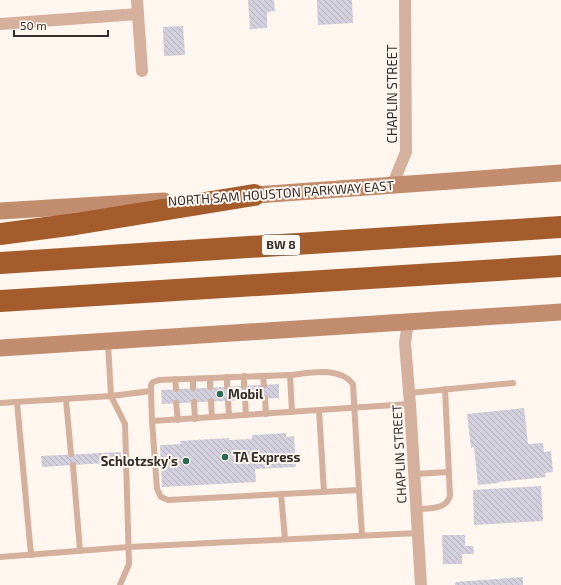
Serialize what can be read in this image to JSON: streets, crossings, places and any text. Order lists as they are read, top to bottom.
{
  "streets": {
    "highway": ["BW 8"],
    "main road": ["NORTH SAM HOUSTON PARKWAY EAST"],
    "street": ["CHAPLIN STREET"]
  },
  "crossings": [
    ["CHAPLIN STREET", "NORTH SAM HOUSTON PARKWAY EAST"]
  ],
  "places": ["Mobil", "TA Express", "Schlotzsky's"],
  "scale_bar": "50 m"
}
